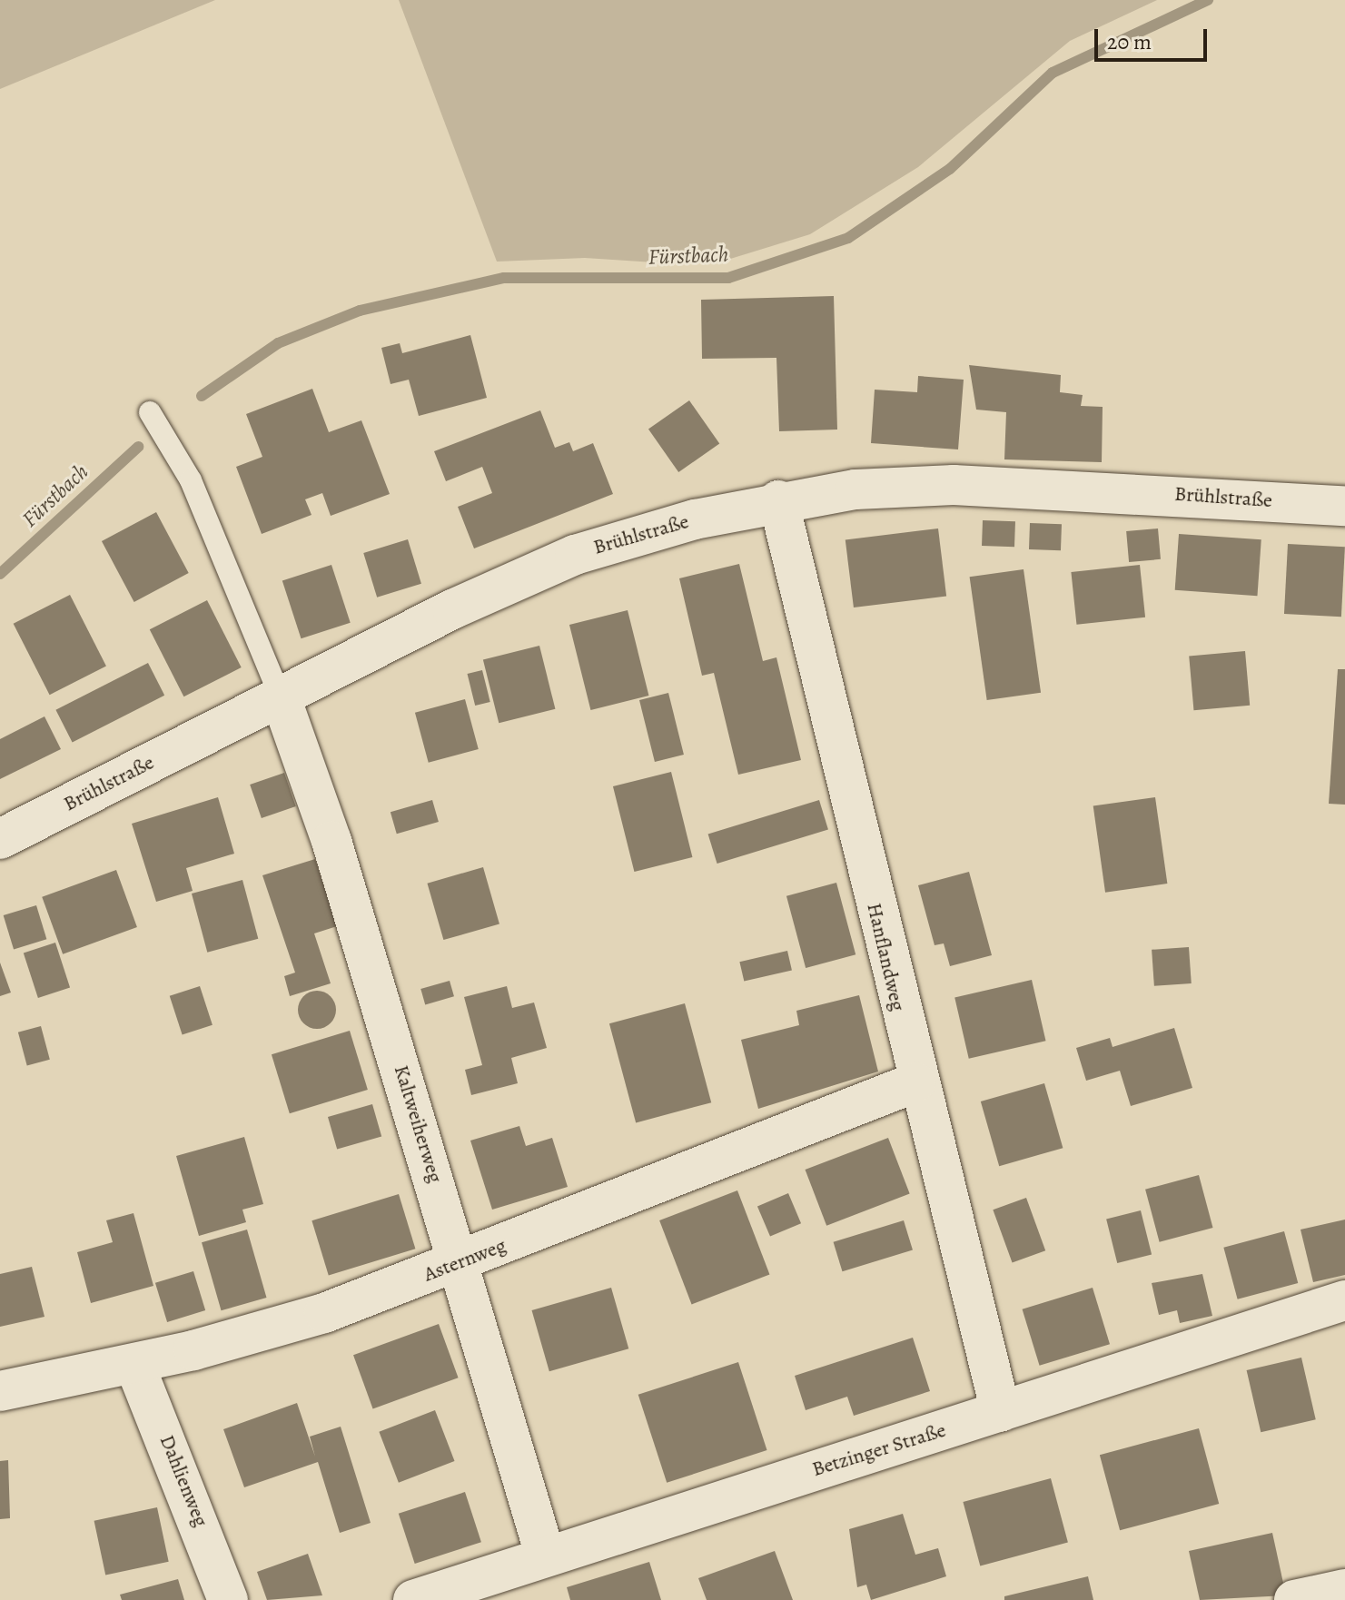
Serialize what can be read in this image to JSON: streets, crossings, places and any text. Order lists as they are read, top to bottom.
{
  "streets": {
    "street": [
      "Brühlstraße",
      "Hanflandweg",
      "Kaltweiherweg",
      "Asternweg",
      "Betzinger Straße",
      "Dahlienweg"
    ]
  },
  "crossings": [
    ["Brühlstraße", "Hanflandweg"],
    ["Brühlstraße", "Kaltweiherweg"],
    ["Hanflandweg", "Asternweg"],
    ["Hanflandweg", "Betzinger Straße"],
    ["Kaltweiherweg", "Asternweg"],
    ["Kaltweiherweg", "Betzinger Straße"],
    ["Asternweg", "Dahlienweg"]
  ],
  "water": ["Fürstbach"],
  "scale_bar": "20 m"
}
